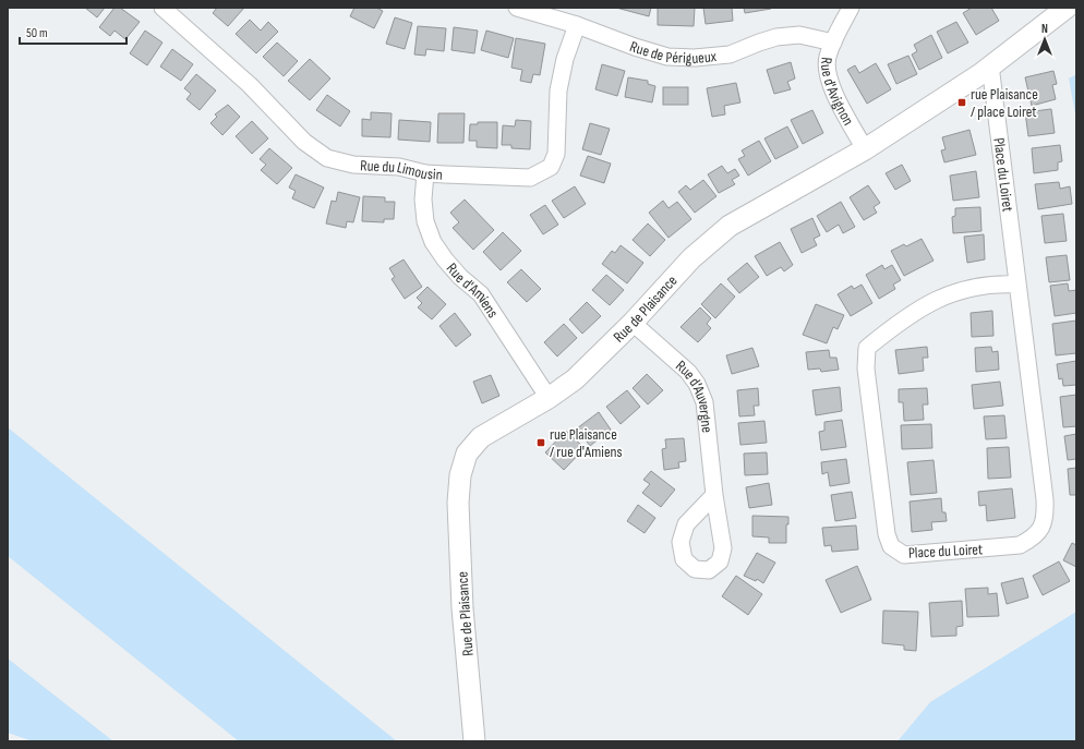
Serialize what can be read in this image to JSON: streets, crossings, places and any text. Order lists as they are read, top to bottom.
{
  "streets": {
    "street": [
      "Rue de Périgueux",
      "Rue d'Avignon",
      "Rue du Limousin",
      "Place du Loiret",
      "Rue d'Amiens",
      "Rue de Plaisance",
      "Rue d'Auvergne"
    ]
  },
  "crossings": [
    ["Rue de Périgueux", "Rue d'Avignon"],
    ["Rue de Périgueux", "Rue du Limousin"],
    ["Rue d'Avignon", "Rue de Plaisance"],
    ["Rue du Limousin", "Rue d'Amiens"],
    ["Place du Loiret", "Rue de Plaisance"],
    ["Rue d'Amiens", "Rue de Plaisance"],
    ["Rue de Plaisance", "Rue d'Auvergne"]
  ],
  "places": {
    "transit": ["rue Plaisance / place Loiret", "rue Plaisance / rue d'Amiens"]
  },
  "scale_bar": "50 m",
  "north": "top"
}
